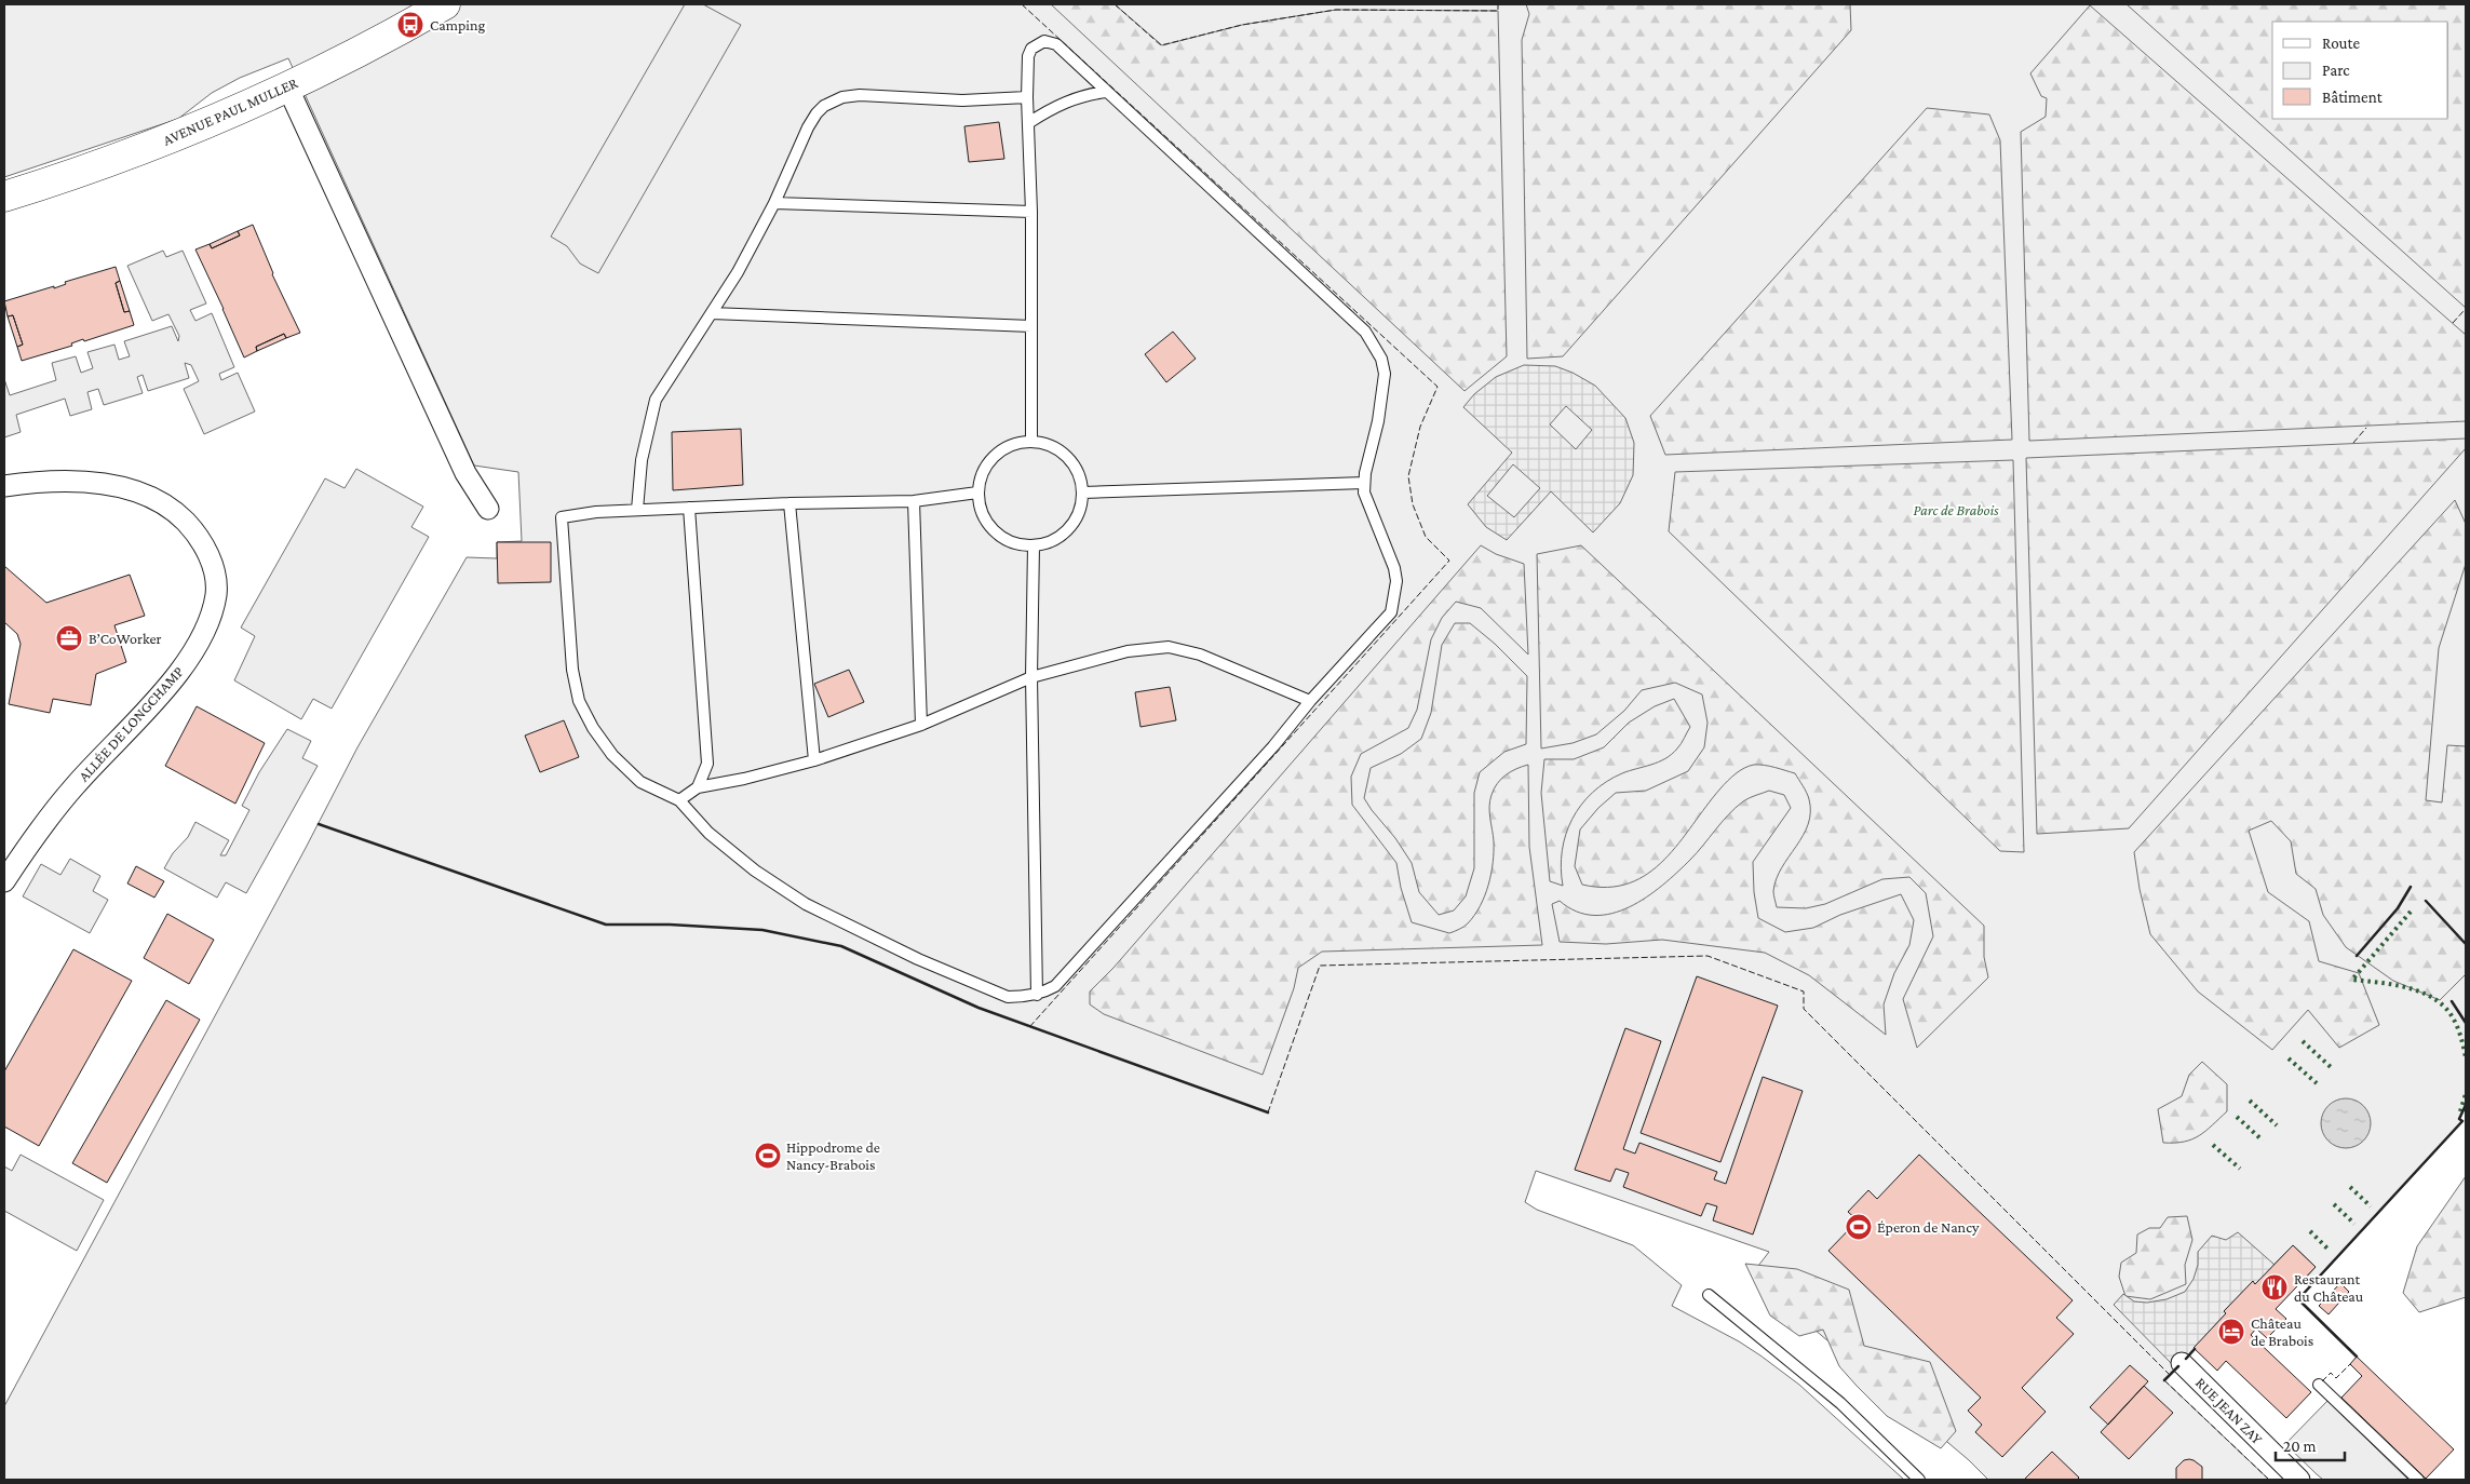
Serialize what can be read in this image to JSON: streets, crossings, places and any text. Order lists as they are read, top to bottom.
{
  "streets": {
    "main road": ["AVENUE PAUL MULLER"],
    "street": ["ALLÉE DE LONGCHAMP", "RUE JEAN ZAY"]
  },
  "parks": ["Parc de Brabois"],
  "places": {
    "bus stop": ["Camping"],
    "office": ["B’CoWorker"],
    "sports": ["Hippodrome de Nancy-Brabois", "Éperon de Nancy"],
    "restaurant": ["Restaurant du Château"],
    "hotel": ["Château de Brabois"]
  },
  "legend": ["Route", "Parc", "Bâtiment"],
  "scale_bar": "20 m"
}
